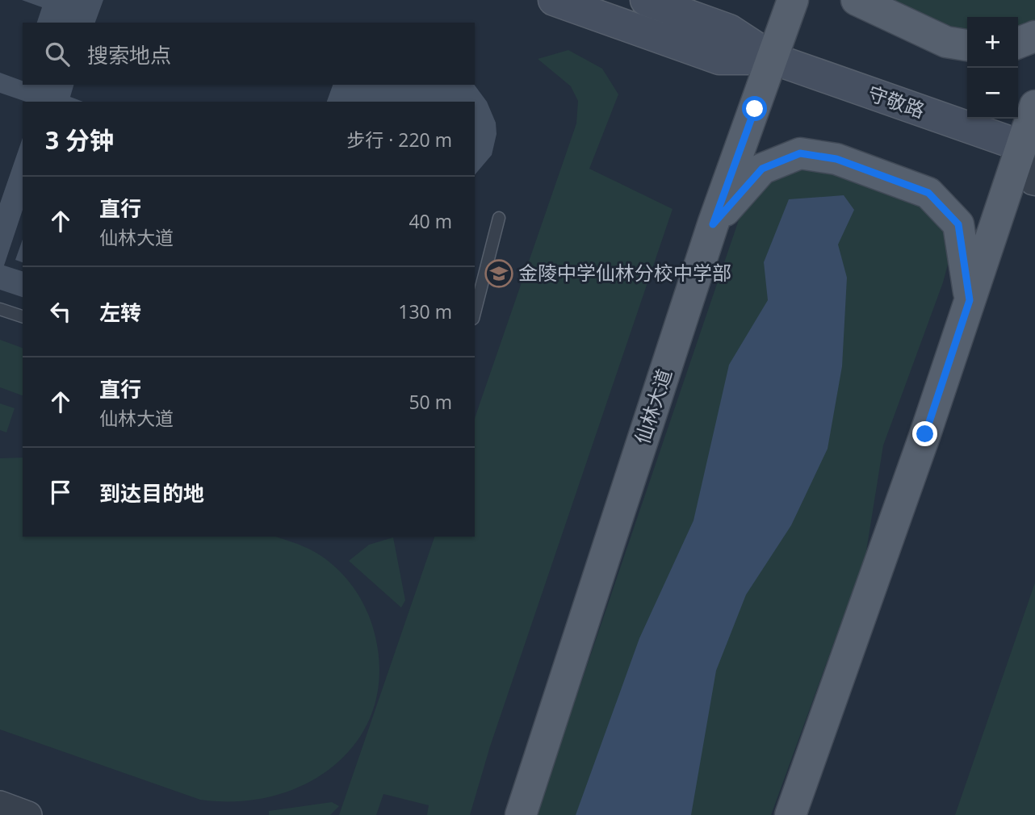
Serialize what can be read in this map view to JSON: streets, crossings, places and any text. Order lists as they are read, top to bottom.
{
  "streets": {
    "main road": ["守敬路", "仙林大道"]
  },
  "crossings": [
    ["守敬路", "仙林大道"]
  ],
  "places": {
    "school or university": ["金陵中学仙林分校中学部"]
  },
  "page": {
    "map_buttons": ["+", "−"],
    "search": "搜索地点",
    "heading": ["3 分钟", "步行 · 220 m"],
    "list": [
      ["直行", "仙林大道", "40 m"],
      ["左转", "130 m"],
      ["直行", "仙林大道", "50 m"],
      "到达目的地"
    ]
  }
}
